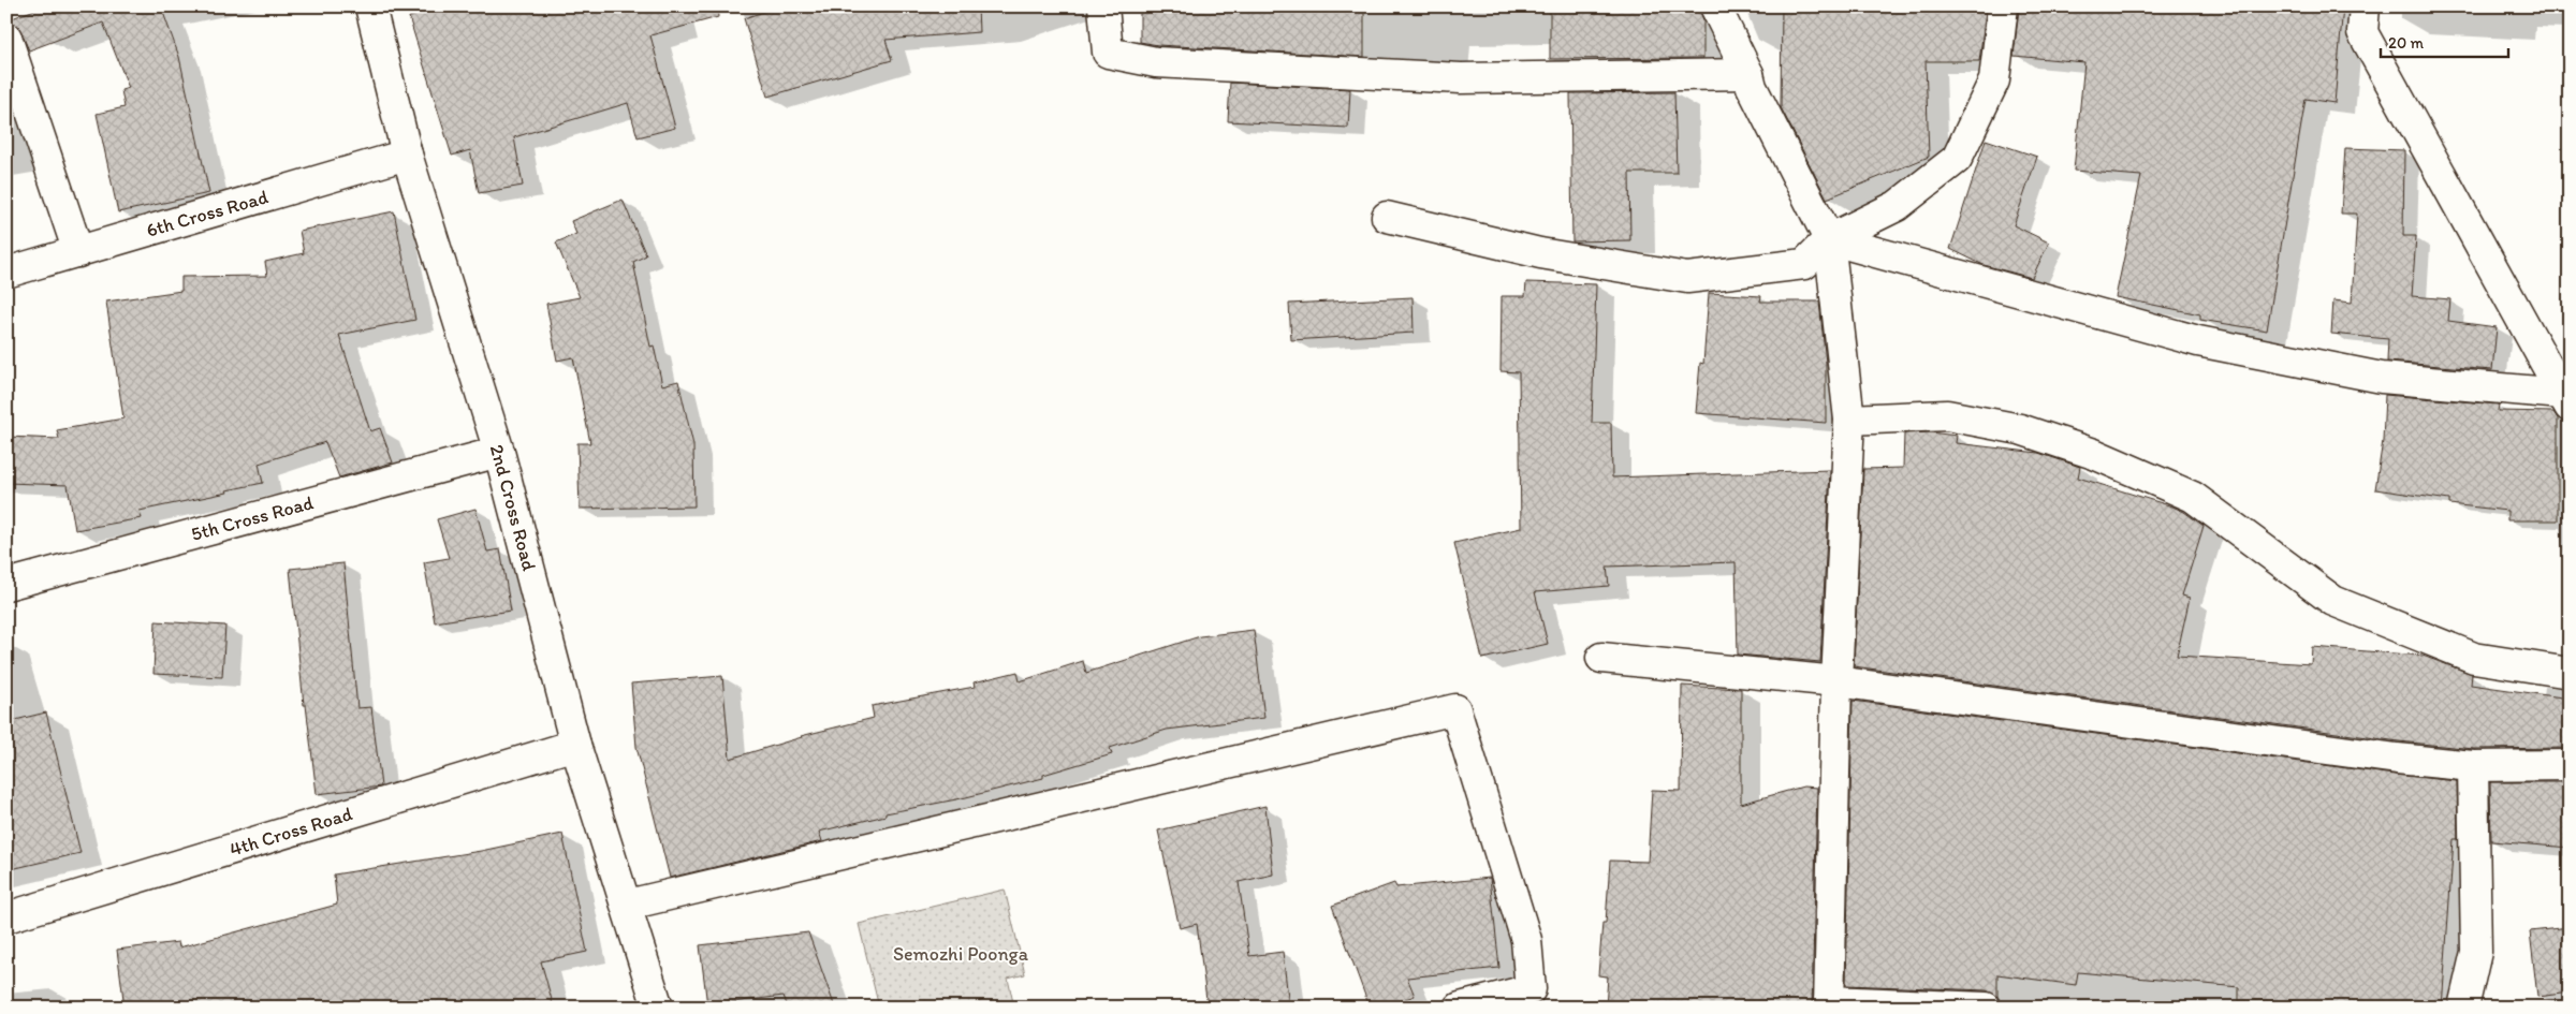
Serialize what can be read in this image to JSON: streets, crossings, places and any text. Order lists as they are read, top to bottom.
{
  "streets": {
    "street": [
      "6th Cross Road",
      "2nd Cross Road",
      "5th Cross Road",
      "4th Cross Road"
    ]
  },
  "crossings": [
    ["6th Cross Road", "2nd Cross Road"],
    ["2nd Cross Road", "5th Cross Road"],
    ["2nd Cross Road", "4th Cross Road"]
  ],
  "parks": ["Semozhi Poonga"],
  "scale_bar": "20 m"
}
